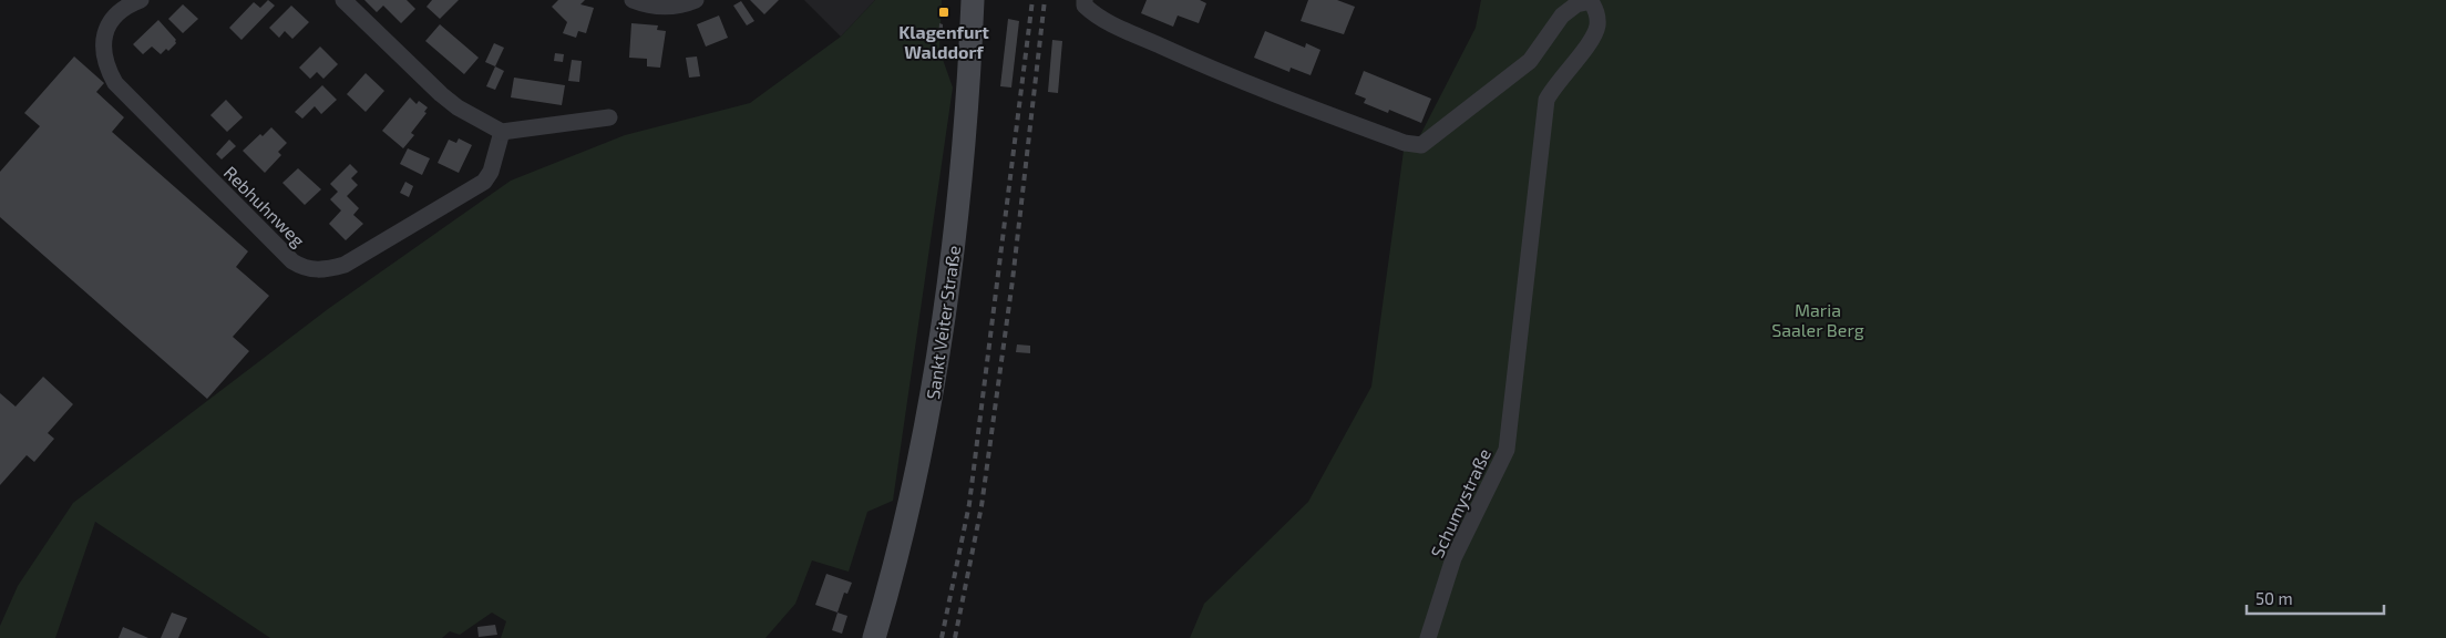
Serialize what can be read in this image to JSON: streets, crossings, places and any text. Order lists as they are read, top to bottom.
{
  "streets": {
    "main road": ["Sankt Veiter Straße"],
    "street": ["Rebhuhnweg", "Schumystraße"]
  },
  "parks": ["Maria Saaler Berg"],
  "places": {
    "transit": ["Klagenfurt Walddorf"]
  },
  "scale_bar": "50 m"
}
